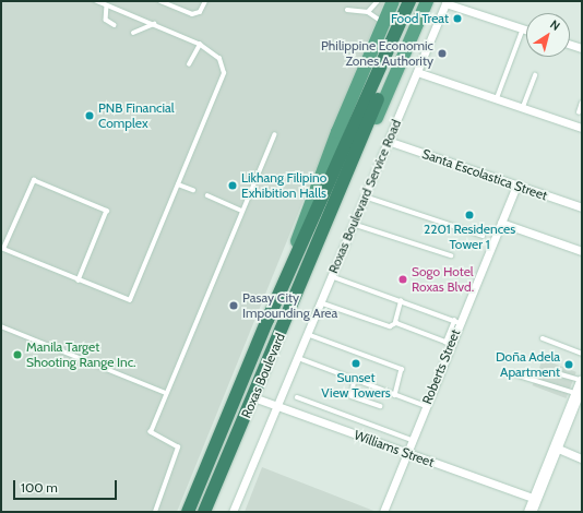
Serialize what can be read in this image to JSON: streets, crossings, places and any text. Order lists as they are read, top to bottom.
{
  "streets": {
    "highway": ["Roxas Boulevard"],
    "street": [
      "Santa Escolastica Street",
      "Roxas Boulevard Service Road",
      "Roberts Street",
      "Williams Street"
    ]
  },
  "crossings": [
    ["Santa Escolastica Street", "Roxas Boulevard Service Road"],
    ["Santa Escolastica Street", "Roberts Street"],
    ["Roxas Boulevard Service Road", "Williams Street"],
    ["Roberts Street", "Williams Street"],
    ["Roxas Boulevard", "Williams Street"]
  ],
  "places": [
    "Food Treat",
    "Philippine Economic Zones Authority",
    "PNB Financial Complex",
    "Likhang Filipino Exhibition Halls",
    "2201 Residences Tower 1",
    "Sogo Hotel Roxas Blvd.",
    "Pasay City Impounding Area",
    "Manila Target Shooting Range Inc.",
    "Sunset View Towers",
    "Doña Adela Apartment"
  ],
  "scale_bar": "100 m",
  "north": "top right"
}
